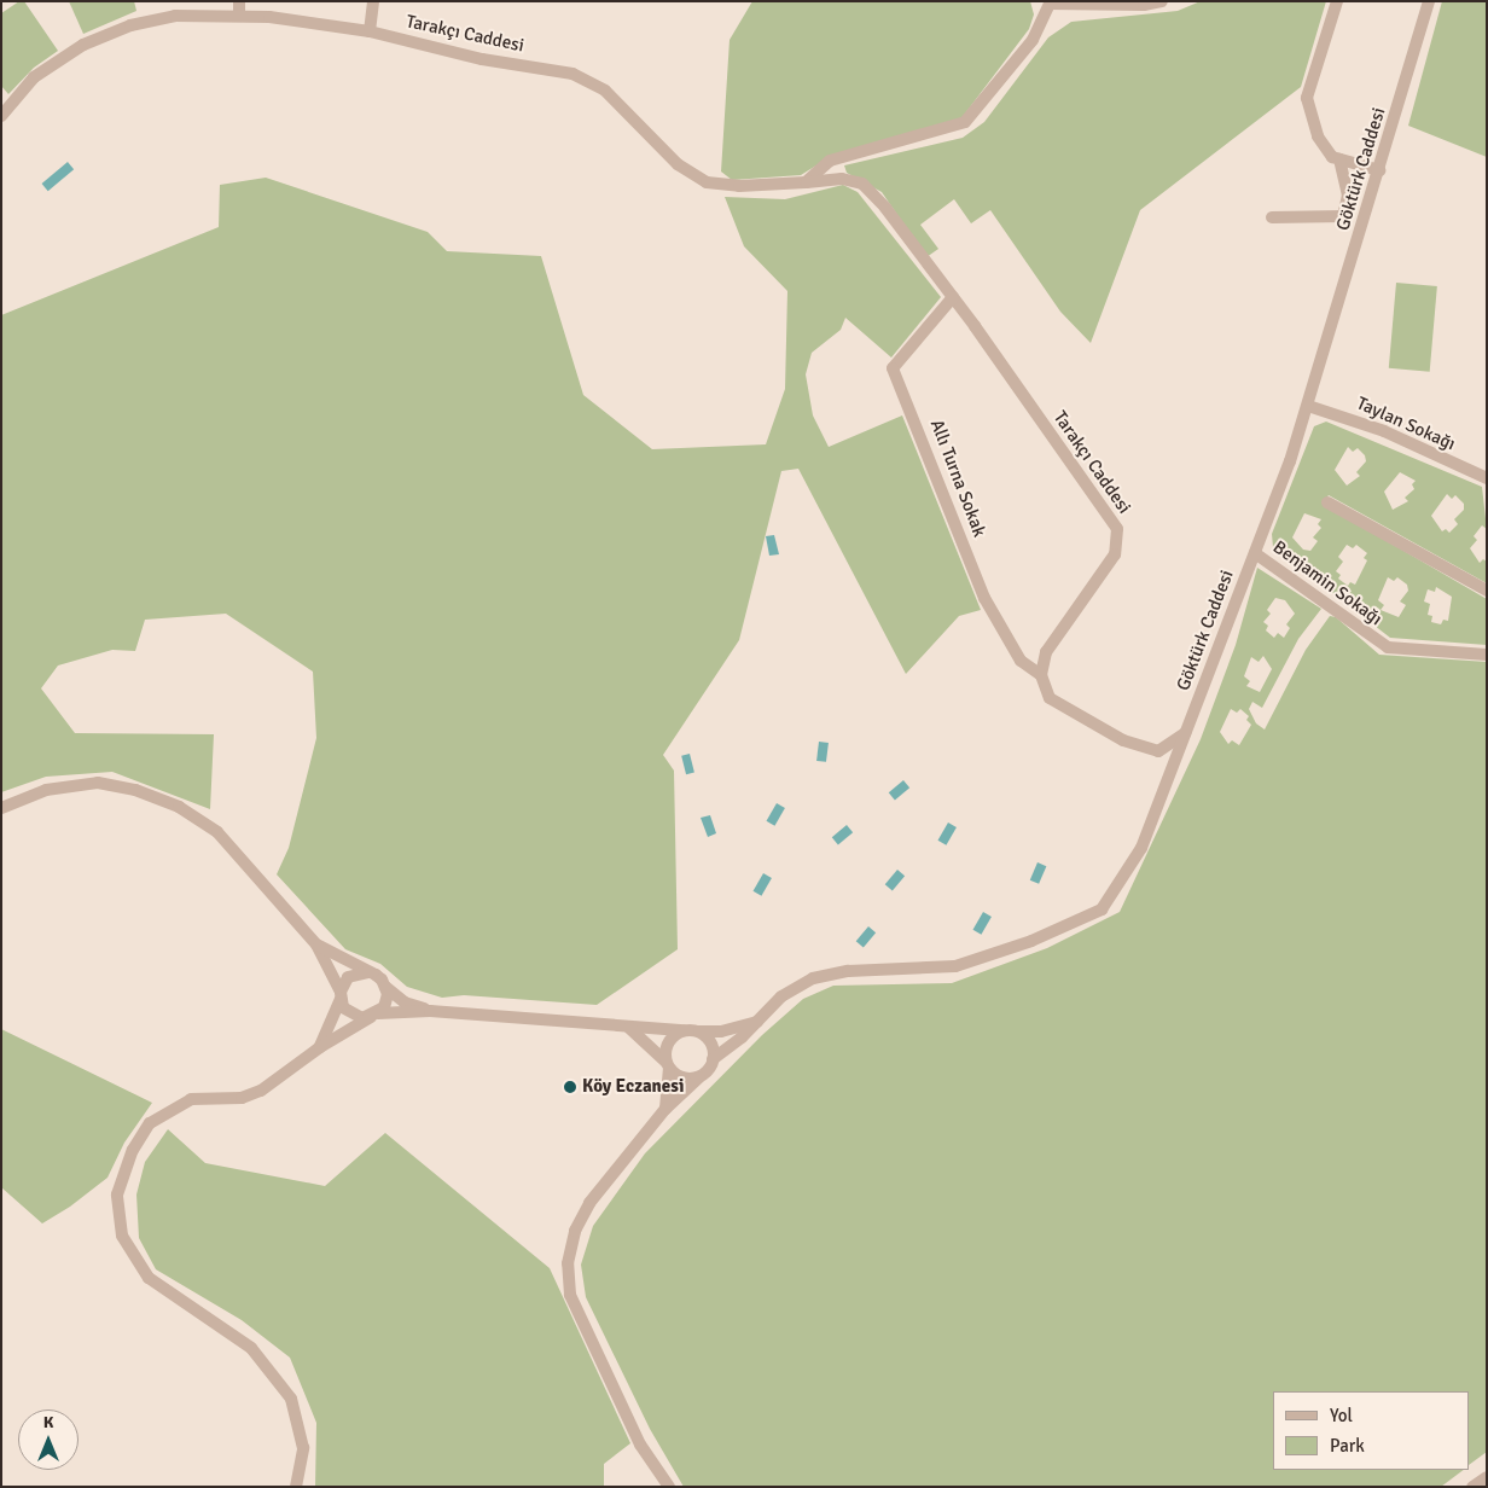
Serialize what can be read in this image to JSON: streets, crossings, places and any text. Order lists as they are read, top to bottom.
{
  "streets": {
    "street": [
      "Tarakçı Caddesi",
      "Göktürk Caddesi",
      "Taylan Sokağı",
      "Allı Turna Sokak",
      "Benjamin Sokağı"
    ]
  },
  "crossings": [
    ["Tarakçı Caddesi", "Allı Turna Sokak"],
    ["Göktürk Caddesi", "Taylan Sokağı"],
    ["Göktürk Caddesi", "Benjamin Sokağı"]
  ],
  "places": ["Köy Eczanesi"],
  "legend": ["Yol", "Park"],
  "north": "top"
}
